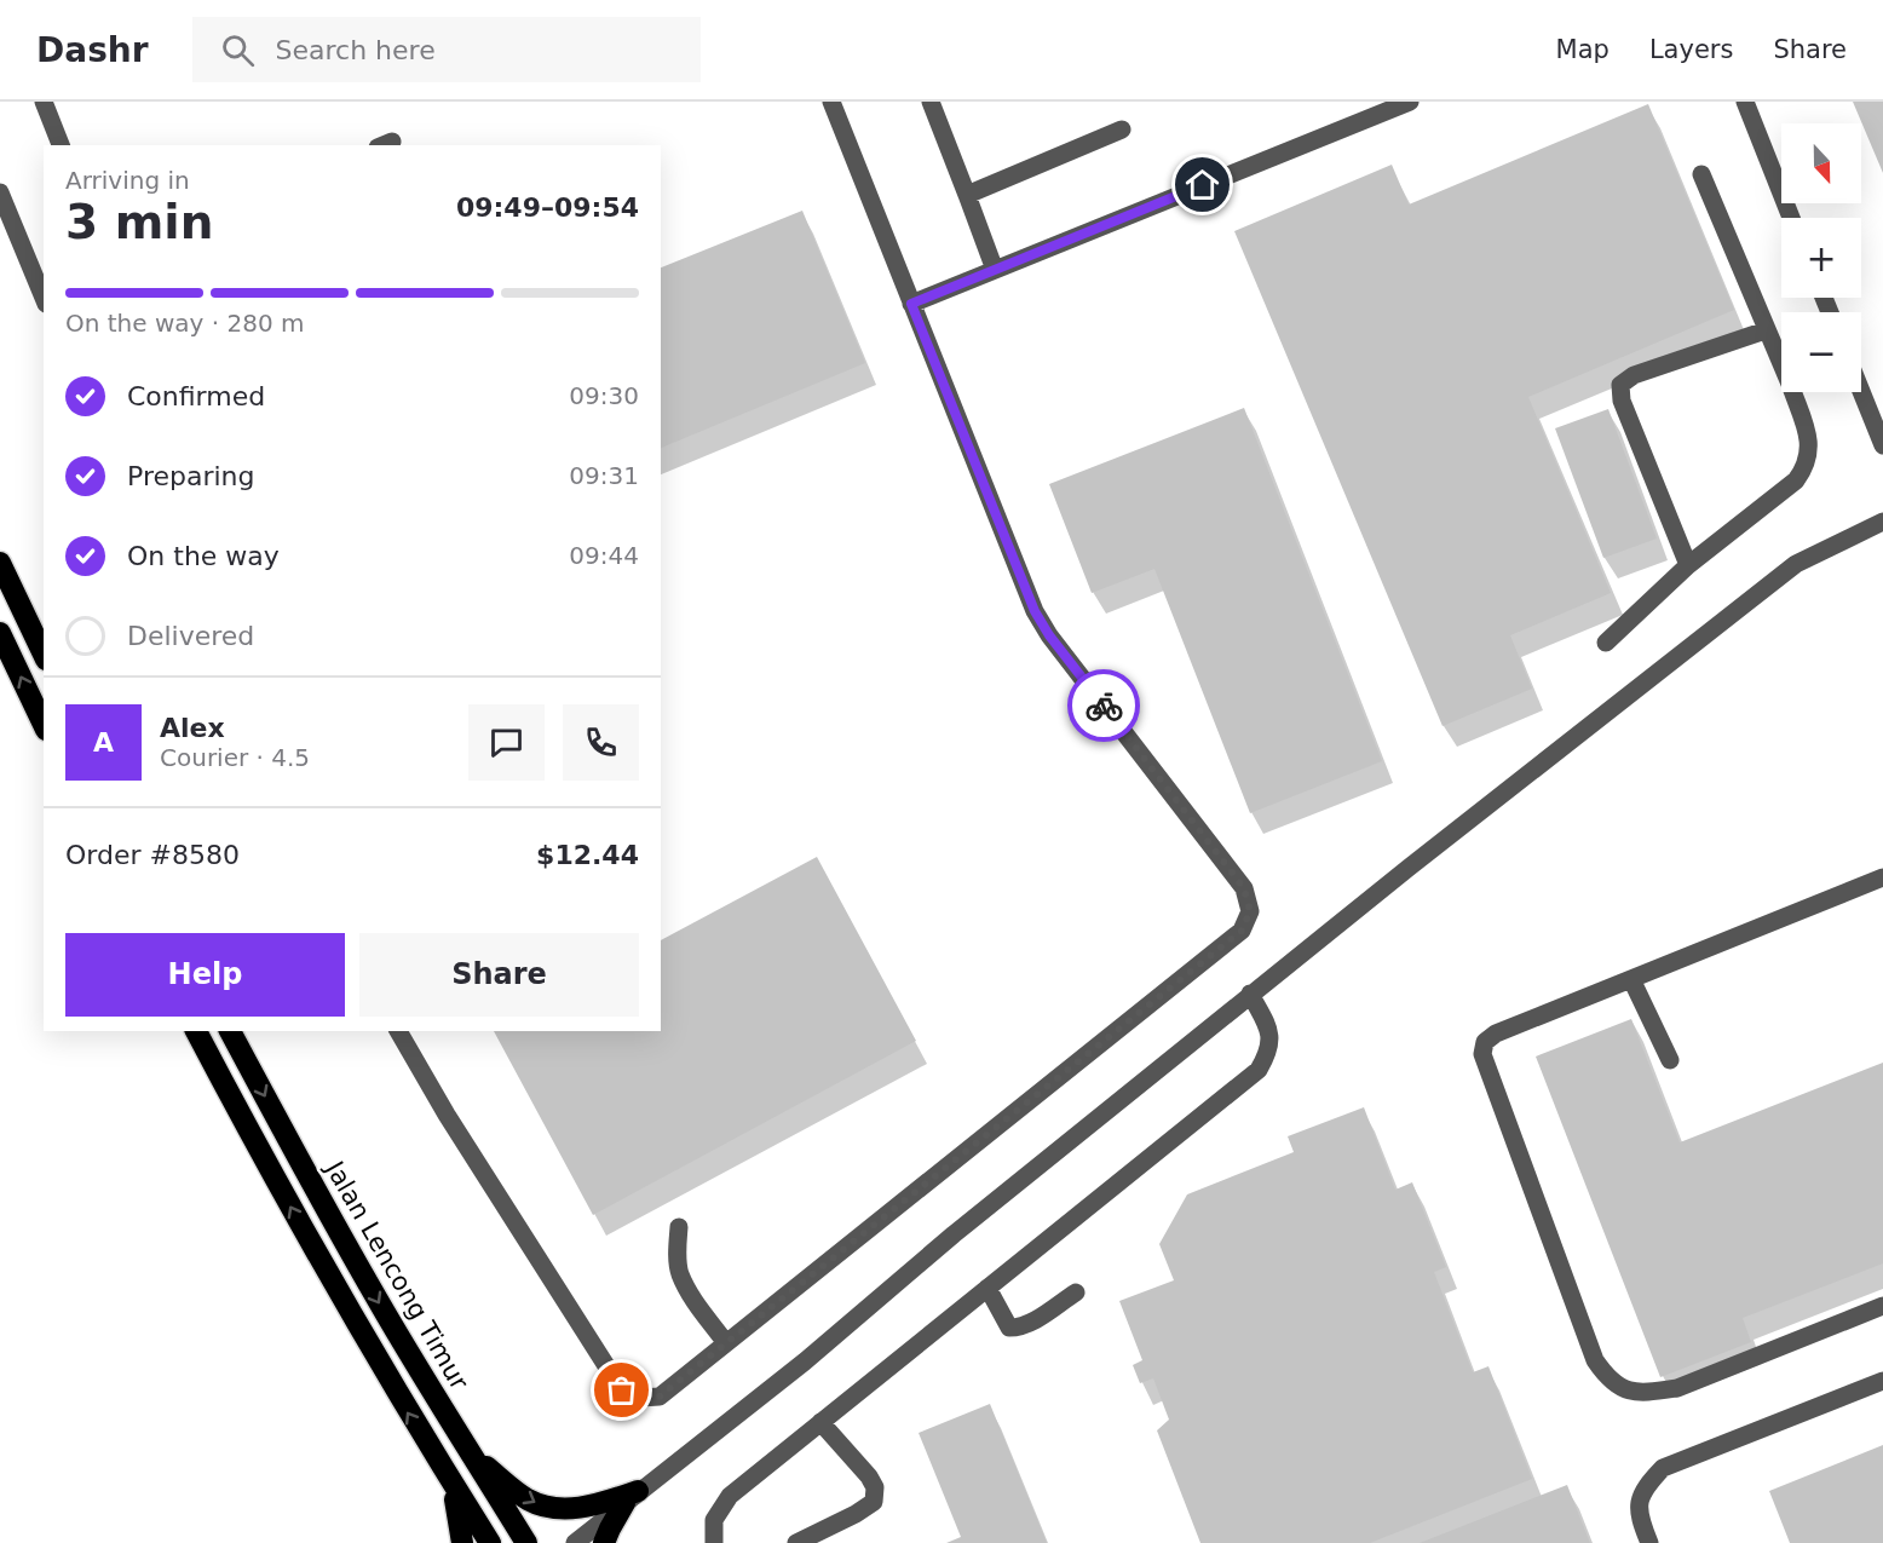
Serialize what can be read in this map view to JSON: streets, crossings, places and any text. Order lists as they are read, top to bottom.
{
  "streets": {
    "highway": ["Jalan Lencong Timur"]
  },
  "north": "bottom",
  "page": {
    "header": "Dashr",
    "search": "Search here",
    "nav": ["Map", "Layers", "Share"],
    "map_buttons": ["+", "−"],
    "heading": ["3 min", "Arriving in", "09:49–09:54"],
    "panel": [
      "Alex",
      "Courier · 4.5",
      "Order #8580",
      "$12.44"
    ],
    "bar": "On the way · 280 m",
    "list": [
      ["Confirmed", "09:30"],
      ["Preparing", "09:31"],
      ["On the way", "09:44"],
      "Delivered"
    ],
    "round": "A",
    "buttons": ["Help", "Share"]
  }
}
